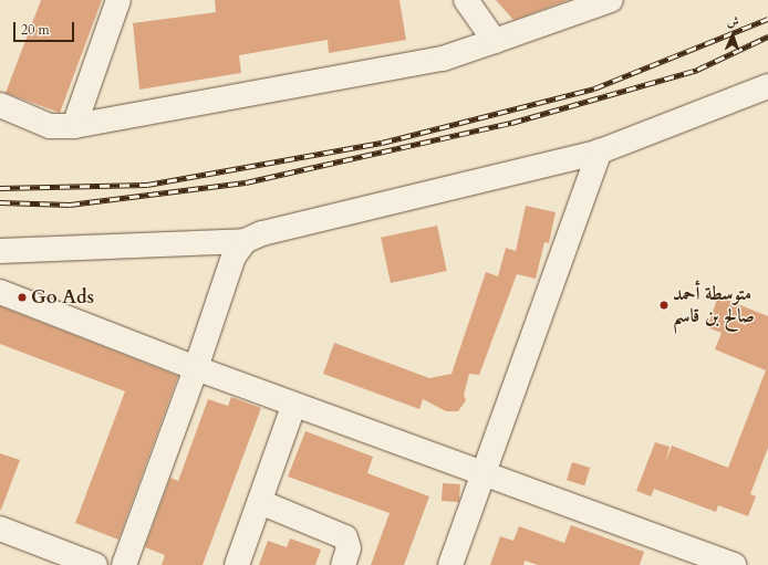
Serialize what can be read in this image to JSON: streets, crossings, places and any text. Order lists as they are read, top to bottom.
{
  "places": ["Go Ads", "متوسطة أحمد صالح بن قاسم"],
  "scale_bar": "20 m",
  "north": "top"
}
